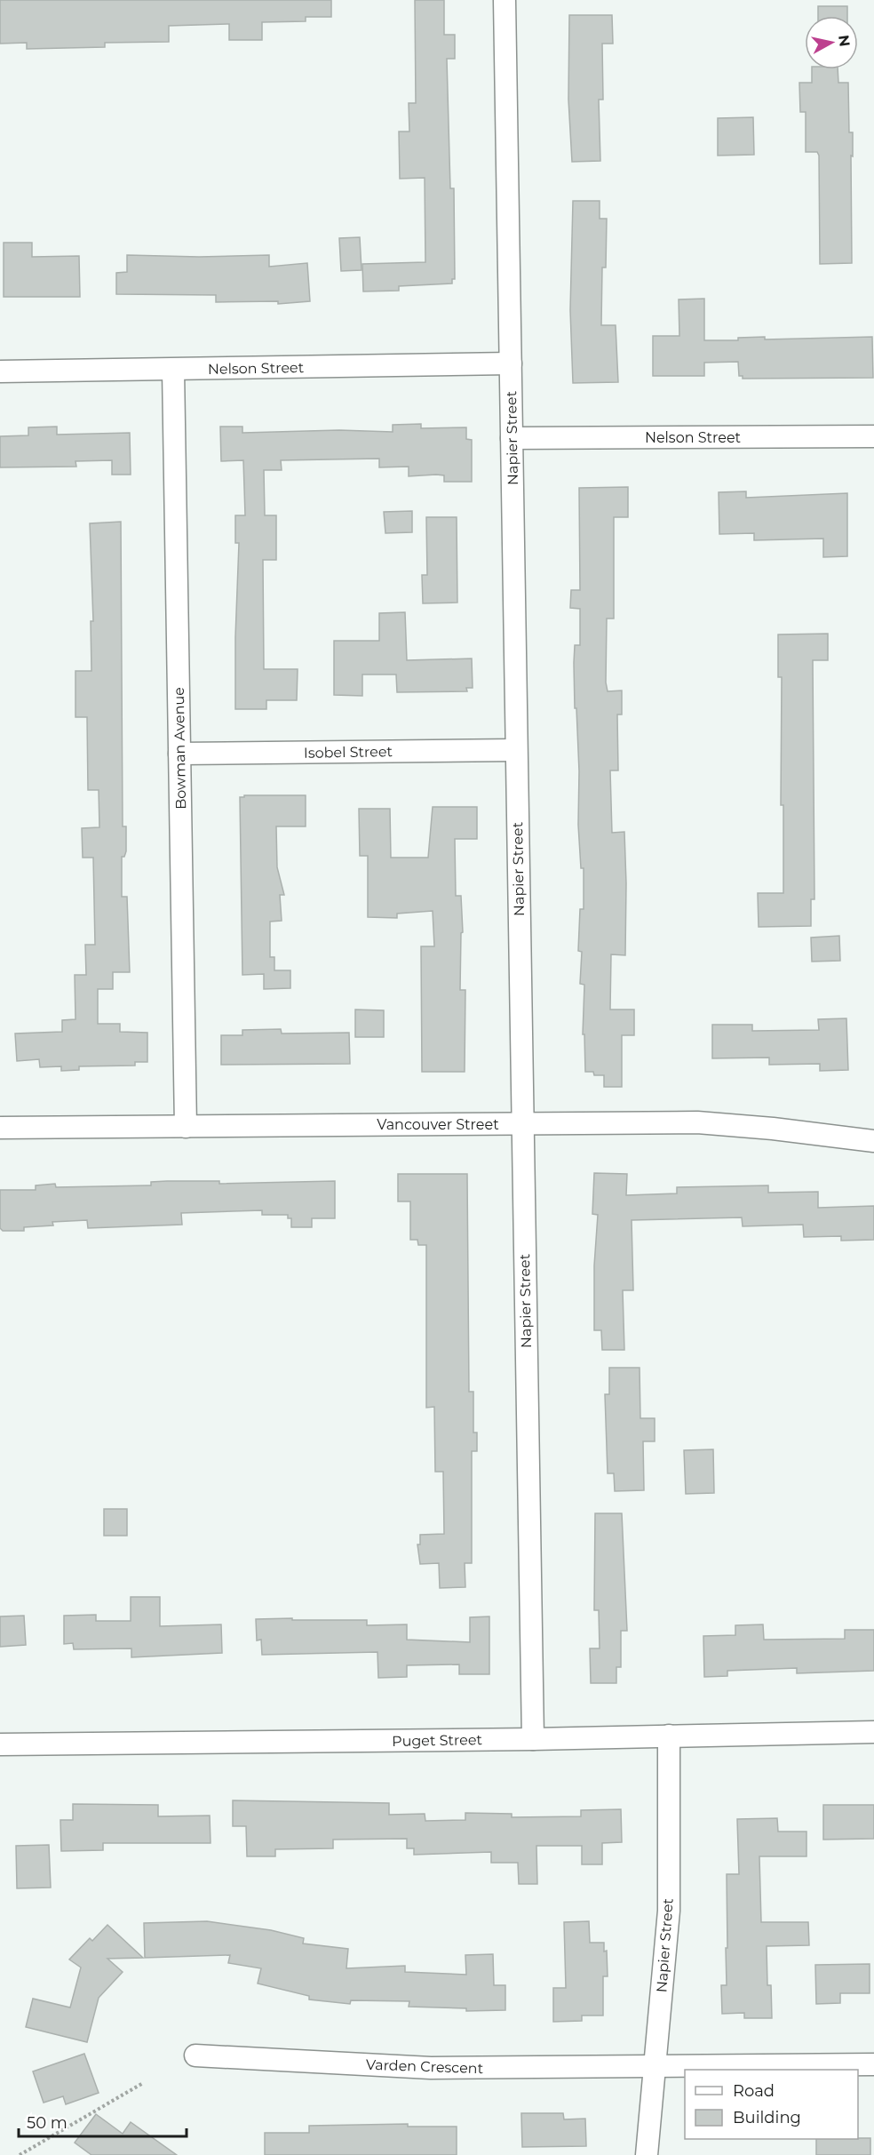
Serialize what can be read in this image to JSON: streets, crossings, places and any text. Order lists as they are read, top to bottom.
{
  "streets": {
    "street": [
      "Nelson Street",
      "Napier Street",
      "Bowman Avenue",
      "Isobel Street",
      "Vancouver Street",
      "Puget Street",
      "Varden Crescent"
    ]
  },
  "crossings": [
    ["Nelson Street", "Napier Street"],
    ["Nelson Street", "Bowman Avenue"],
    ["Napier Street", "Isobel Street"],
    ["Napier Street", "Vancouver Street"],
    ["Napier Street", "Puget Street"],
    ["Napier Street", "Varden Crescent"],
    ["Bowman Avenue", "Isobel Street"],
    ["Bowman Avenue", "Vancouver Street"]
  ],
  "legend": ["Road", "Building"],
  "scale_bar": "50 m",
  "north": "right"
}
